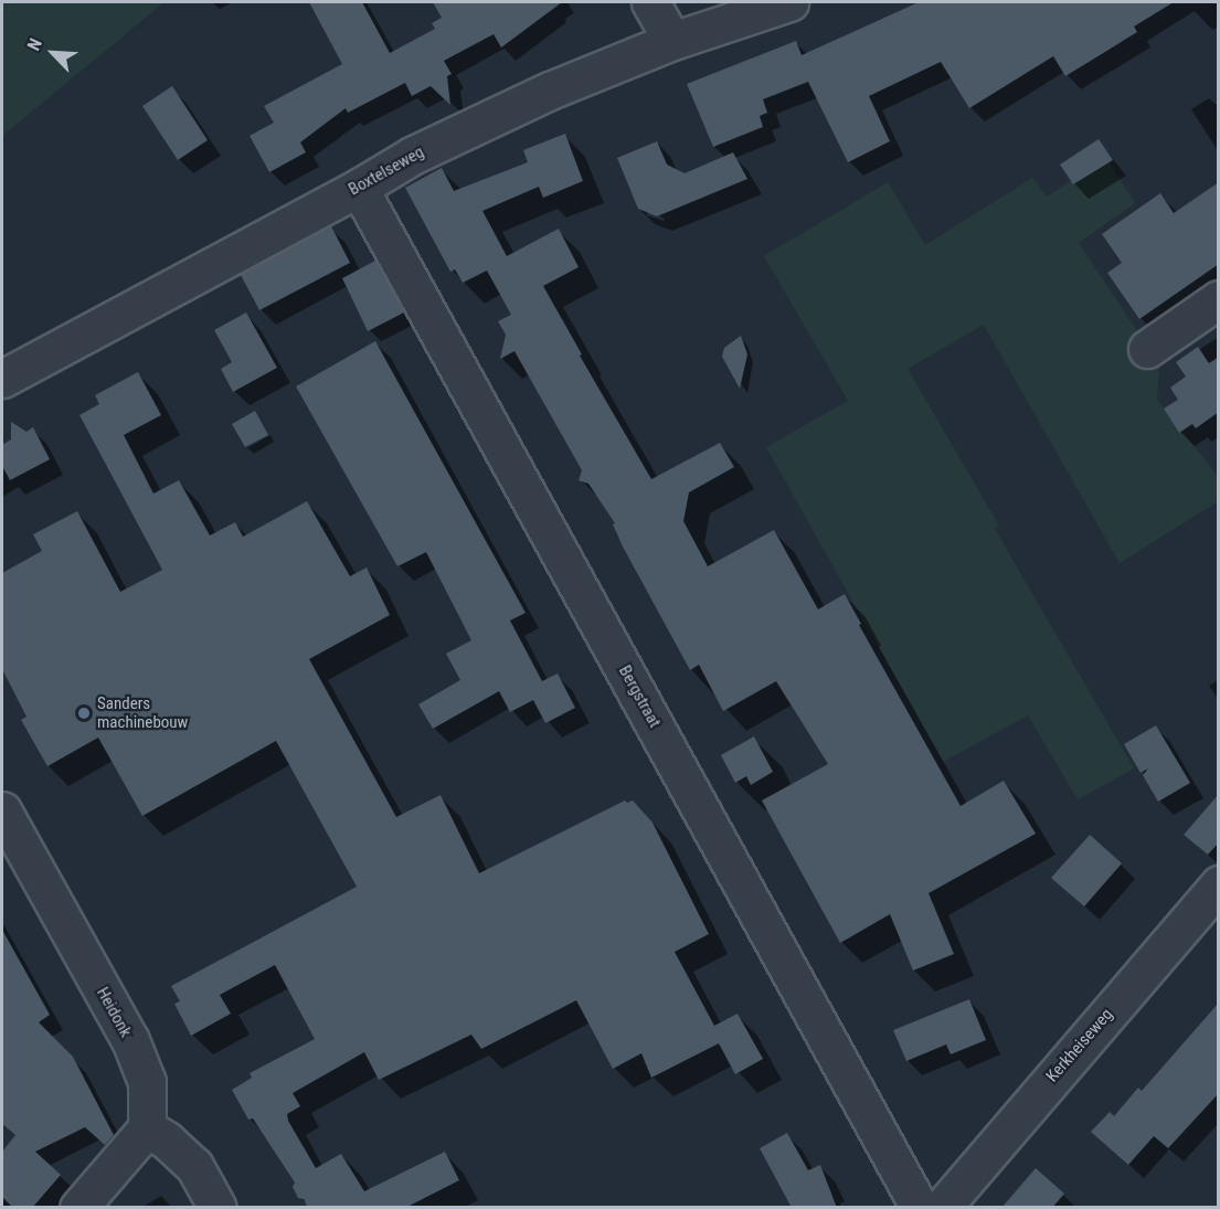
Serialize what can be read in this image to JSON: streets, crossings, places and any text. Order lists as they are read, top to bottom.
{
  "streets": {
    "street": [
      "Boxtelseweg",
      "Bergstraat",
      "Heidonk",
      "Kerkheiseweg"
    ]
  },
  "crossings": [
    ["Boxtelseweg", "Bergstraat"]
  ],
  "places": ["Sanders machinebouw"],
  "north": "top left"
}
